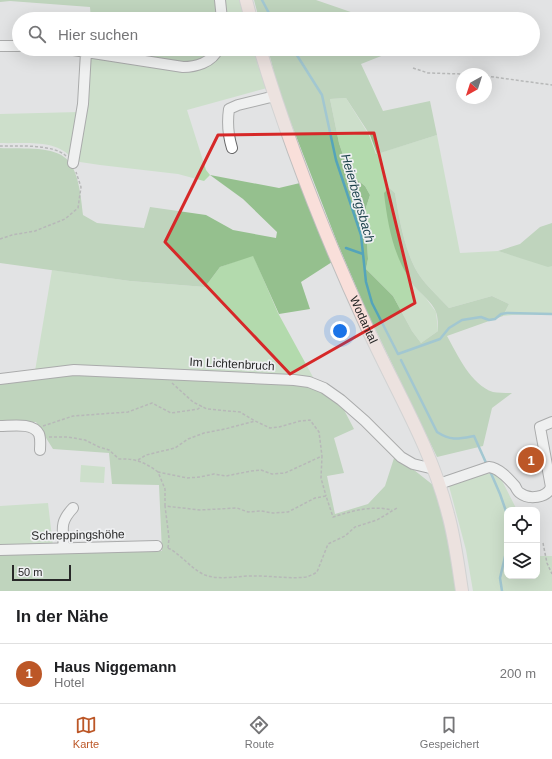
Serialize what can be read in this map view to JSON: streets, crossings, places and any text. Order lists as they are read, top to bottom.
{
  "streets": {
    "main road": ["Wodantal"],
    "street": ["Im Lichtenbruch", "Schreppingshöhe"]
  },
  "crossings": [
    ["Wodantal", "Im Lichtenbruch"]
  ],
  "water": ["Heierbergsbach"],
  "scale_bar": "50 m",
  "north": "bottom left",
  "page": {
    "search": "Hier suchen",
    "pins": "1",
    "scale": "50 m",
    "heading": "In der Nähe",
    "list": [
      {
        "mark": "1",
        "name": "Haus Niggemann",
        "note": "Hotel",
        "value": "200 m"
      }
    ],
    "nav": ["Karte", "Route", "Gespeichert"]
  }
}
